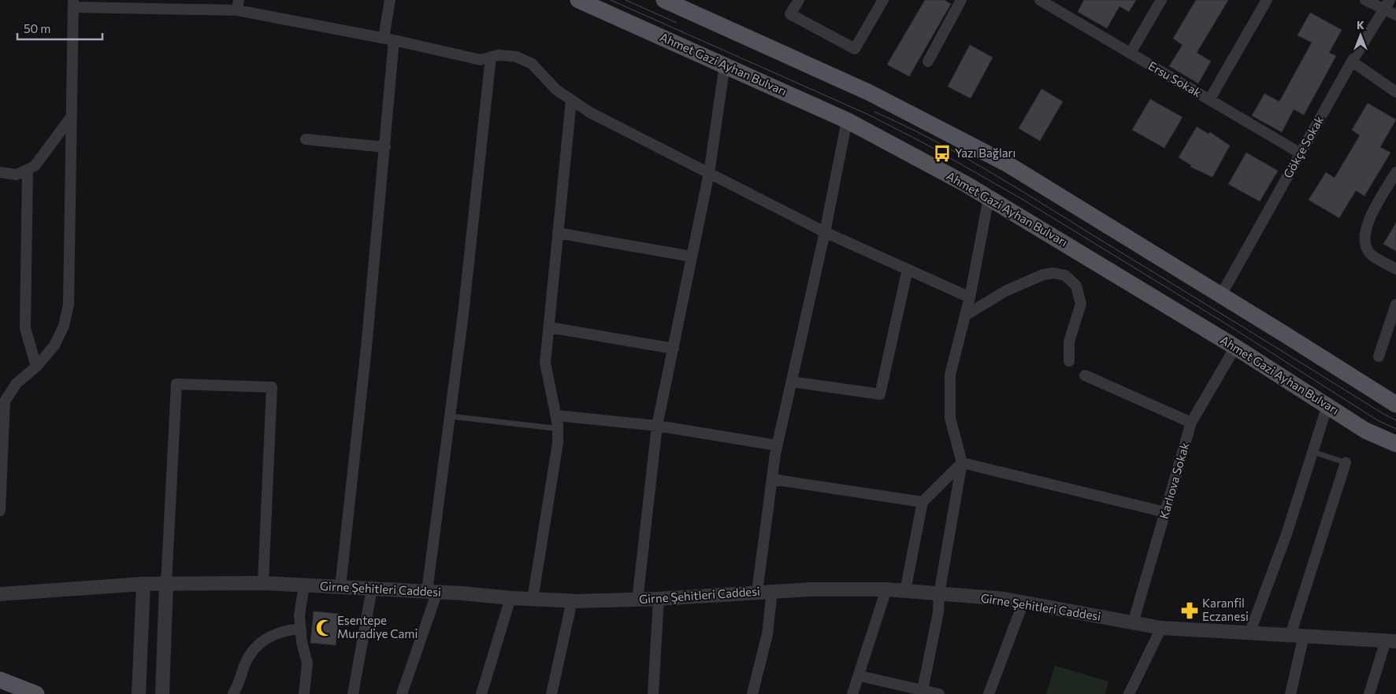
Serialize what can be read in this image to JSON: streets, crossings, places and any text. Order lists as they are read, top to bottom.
{
  "streets": {
    "main road": ["Ahmet Gazi Ayhan Bulvarı"],
    "street": [
      "Ersu Sokak",
      "Gökçe Sokak",
      "Karlıova Sokak",
      "Girne Şehitleri Caddesi"
    ]
  },
  "crossings": [
    ["Ahmet Gazi Ayhan Bulvarı", "Karlıova Sokak"],
    ["Ersu Sokak", "Gökçe Sokak"],
    ["Karlıova Sokak", "Girne Şehitleri Caddesi"]
  ],
  "places": {
    "bus stop": ["Yazı Bağları"],
    "pharmacy": ["Karanfil Eczanesi"],
    "mosque": ["Esentepe Muradiye Cami"]
  },
  "scale_bar": "50 m",
  "north": "top"
}
